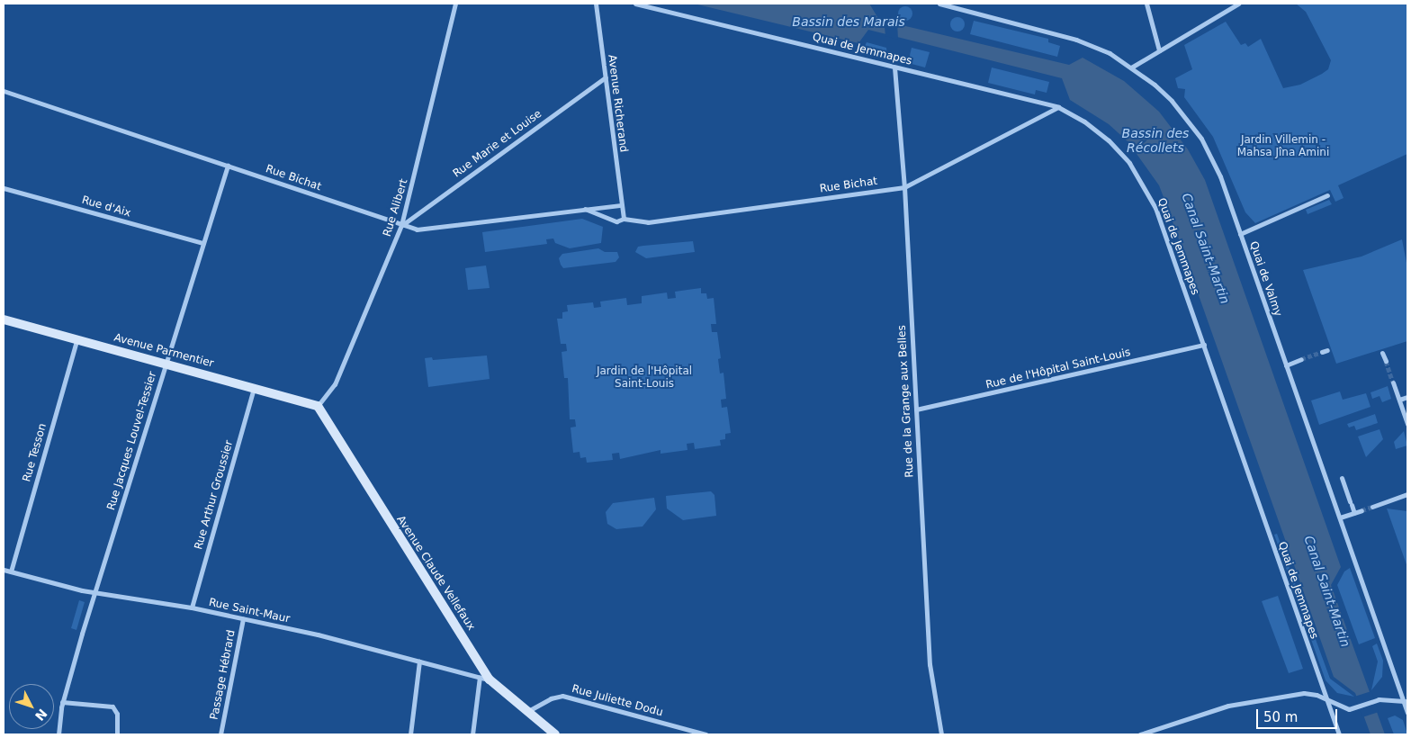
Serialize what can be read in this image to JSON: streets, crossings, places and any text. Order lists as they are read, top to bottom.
{
  "streets": {
    "street": [
      "Quai de Jemmapes",
      "Avenue Richerand",
      "Rue Marie et Louise",
      "Rue Bichat",
      "Rue d'Aix",
      "Rue Alibert",
      "Quai de Valmy",
      "Avenue Parmentier",
      "Rue de l'Hôpital Saint-Louis",
      "Rue de la Grange aux Belles",
      "Rue Jacques Louvel-Tessier",
      "Rue Tesson",
      "Rue Arthur Groussier",
      "Avenue Claude Vellefaux",
      "Rue Saint-Maur",
      "Passage Hébrard",
      "Rue Juliette Dodu"
    ]
  },
  "crossings": [
    ["Quai de Jemmapes", "Rue Bichat"],
    ["Quai de Jemmapes", "Rue de l'Hôpital Saint-Louis"],
    ["Quai de Jemmapes", "Rue de la Grange aux Belles"],
    ["Avenue Richerand", "Rue Marie et Louise"],
    ["Avenue Richerand", "Rue Bichat"],
    ["Rue Marie et Louise", "Rue Bichat"],
    ["Rue Marie et Louise", "Rue Alibert"],
    ["Rue Bichat", "Rue Alibert"],
    ["Rue Bichat", "Rue de la Grange aux Belles"],
    ["Rue Bichat", "Rue Jacques Louvel-Tessier"],
    ["Rue d'Aix", "Rue Jacques Louvel-Tessier"],
    ["Rue Alibert", "Avenue Parmentier"],
    ["Rue Alibert", "Avenue Claude Vellefaux"],
    ["Avenue Parmentier", "Rue Jacques Louvel-Tessier"],
    ["Avenue Parmentier", "Rue Tesson"],
    ["Avenue Parmentier", "Rue Arthur Groussier"],
    ["Avenue Parmentier", "Avenue Claude Vellefaux"],
    ["Rue de l'Hôpital Saint-Louis", "Rue de la Grange aux Belles"],
    ["Rue Jacques Louvel-Tessier", "Rue Saint-Maur"],
    ["Rue Tesson", "Rue Saint-Maur"],
    ["Rue Arthur Groussier", "Rue Saint-Maur"],
    ["Avenue Claude Vellefaux", "Rue Saint-Maur"],
    ["Avenue Claude Vellefaux", "Rue Juliette Dodu"],
    ["Rue Saint-Maur", "Passage Hébrard"]
  ],
  "water": ["Bassin des Marais", "Bassin des Récollets", "Canal Saint-Martin"],
  "parks": ["Jardin Villemin - Mahsa Jîna Amini", "Jardin de l'Hôpital Saint-Louis"],
  "scale_bar": "50 m",
  "north": "bottom right"
}
